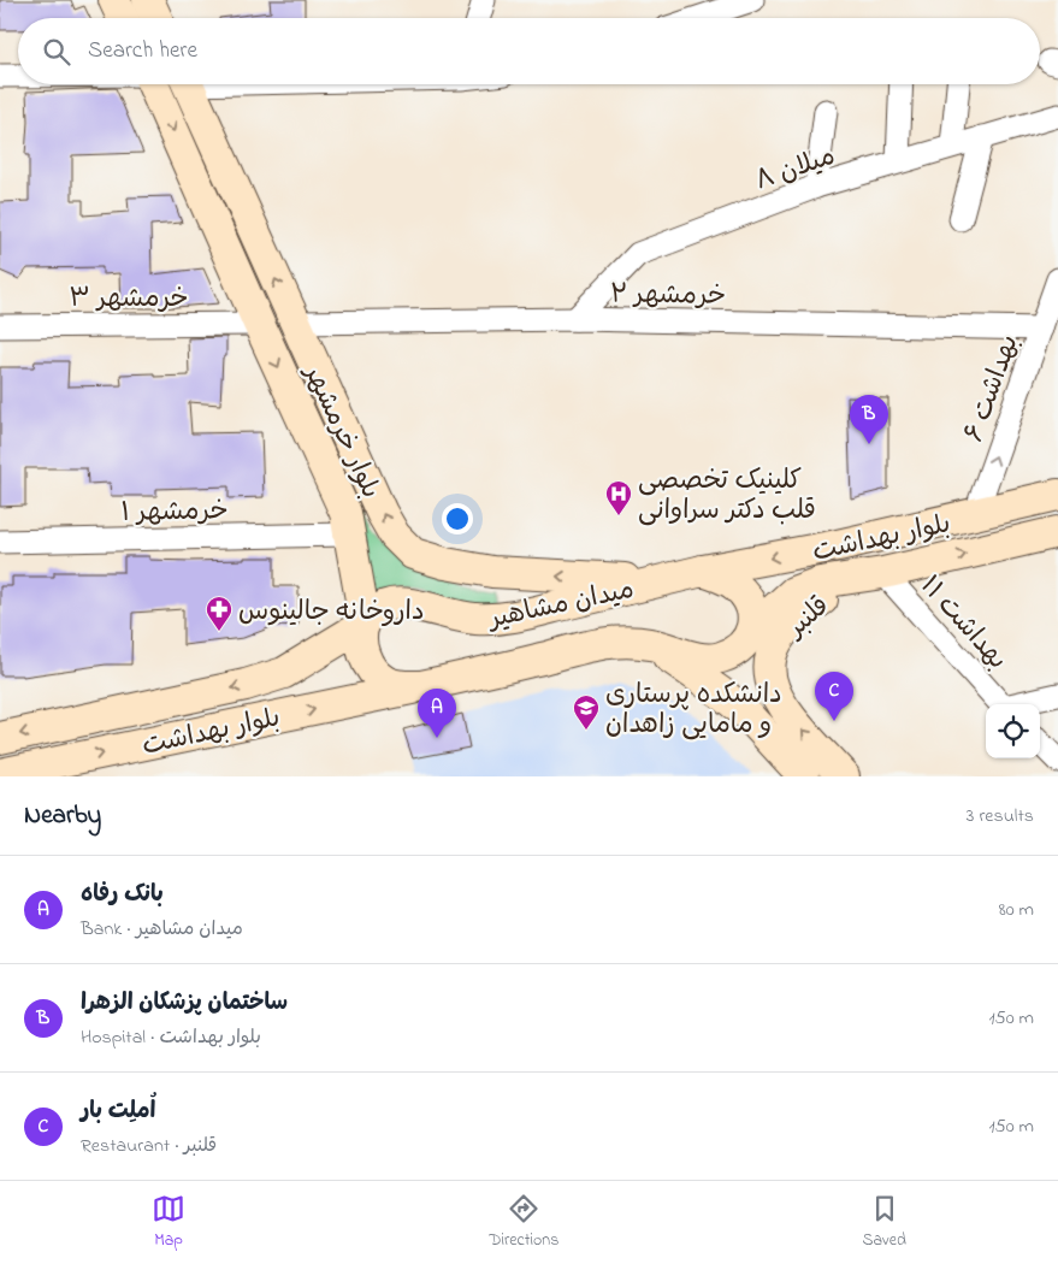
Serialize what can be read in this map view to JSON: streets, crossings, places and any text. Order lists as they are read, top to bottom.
{
  "streets": {
    "main road": [
      "بلوار خرمشهر",
      "بلوار بهداشت",
      "میدان مشاهیر",
      "قلنبر"
    ],
    "street": [
      "میلان ۸",
      "خرمشهر ۲",
      "خرمشهر ۳",
      "بهداشت ۶",
      "خرمشهر ۱",
      "بهداشت ۱۱"
    ]
  },
  "crossings": [
    ["میلان ۸", "خرمشهر ۲"],
    ["خرمشهر ۲", "بهداشت ۶"],
    ["خرمشهر ۲", "بلوار خرمشهر"],
    ["خرمشهر ۳", "بلوار خرمشهر"],
    ["بهداشت ۶", "بلوار بهداشت"],
    ["بلوار خرمشهر", "خرمشهر ۱"],
    ["بلوار خرمشهر", "بلوار بهداشت"],
    ["بلوار خرمشهر", "میدان مشاهیر"],
    ["بلوار بهداشت", "میدان مشاهیر"],
    ["بلوار بهداشت", "قلنبر"],
    ["بلوار بهداشت", "بهداشت ۱۱"]
  ],
  "one_way": ["بهداشت ۶"],
  "places": {
    "hospital": ["کلینیک تخصصی قلب دکتر سراوانی"],
    "pharmacy": ["داروخانه جالینوس"],
    "school or university": ["دانشکده پرستاری و مامایی زاهدان"]
  },
  "page": {
    "search": "Search here",
    "pins": ["B", "C", "A"],
    "heading": ["Nearby", "3 results"],
    "list": [
      {
        "mark": "A",
        "name": "بانک رفاه",
        "note": "Bank · میدان مشاهیر",
        "value": "80 m"
      },
      {
        "mark": "B",
        "name": "ساختمان پزشکان الزهرا",
        "note": "Hospital · بلوار بهداشت",
        "value": "150 m"
      },
      {
        "mark": "C",
        "name": "اُملِت بار",
        "note": "Restaurant · قلنبر",
        "value": "150 m"
      }
    ],
    "nav": ["Map", "Directions", "Saved"]
  }
}
